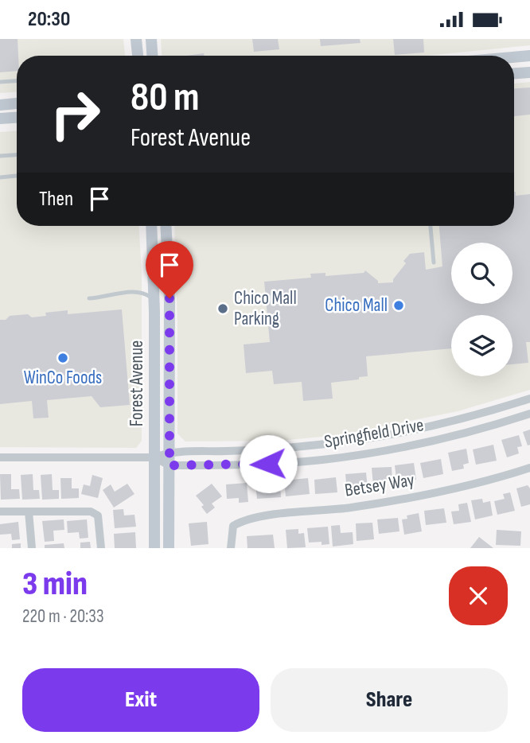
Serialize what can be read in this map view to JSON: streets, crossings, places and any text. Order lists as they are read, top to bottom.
{
  "streets": {
    "street": ["Forest Avenue", "Springfield Drive", "Betsey Way"]
  },
  "crossings": [
    ["Forest Avenue", "Springfield Drive"]
  ],
  "places": ["Chico Mall", "Chico Mall Parking", "WinCo Foods"],
  "page": {
    "status": "20:30",
    "turn": ["80 m", "Forest Avenue"],
    "then": "Then",
    "heading": ["3 min", "220 m · 20:33"],
    "buttons": ["Exit", "Share"]
  }
}
